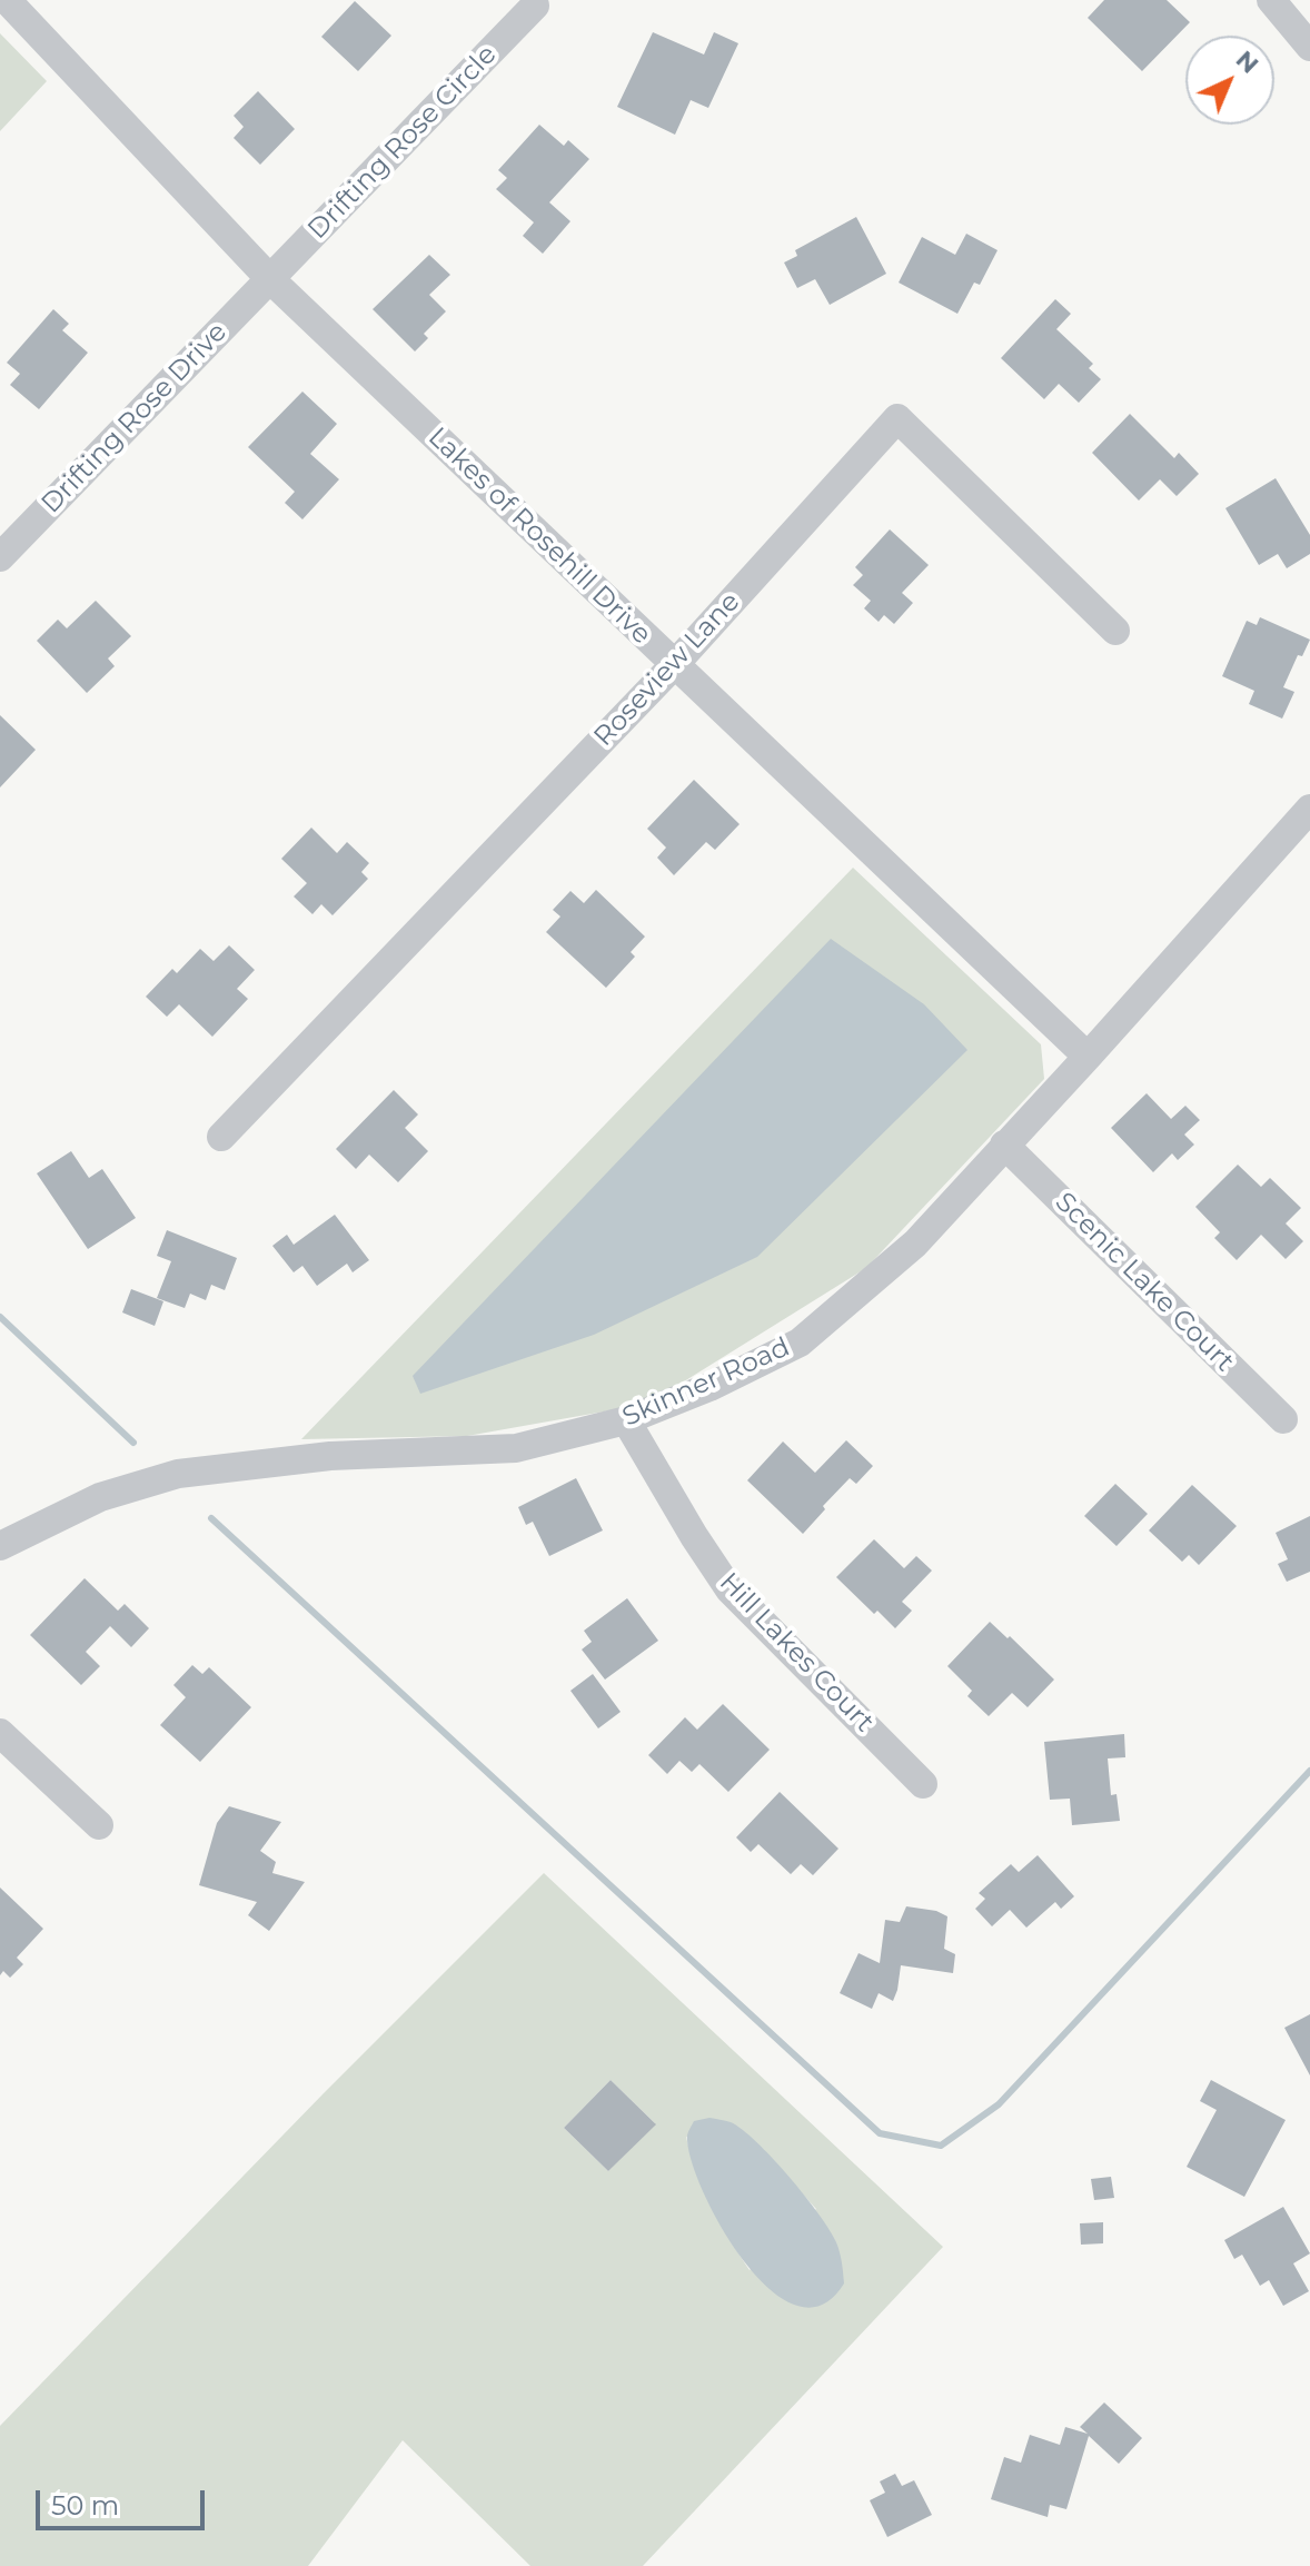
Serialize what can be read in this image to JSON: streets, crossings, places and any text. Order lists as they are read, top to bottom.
{
  "streets": {
    "street": [
      "Drifting Rose Circle",
      "Drifting Rose Drive",
      "Lakes of Rosehill Drive",
      "Roseview Lane",
      "Scenic Lake Court",
      "Skinner Road",
      "Hill Lakes Court"
    ]
  },
  "crossings": [
    ["Drifting Rose Circle", "Drifting Rose Drive"],
    ["Drifting Rose Circle", "Lakes of Rosehill Drive"],
    ["Drifting Rose Drive", "Lakes of Rosehill Drive"],
    ["Lakes of Rosehill Drive", "Roseview Lane"],
    ["Lakes of Rosehill Drive", "Skinner Road"],
    ["Scenic Lake Court", "Skinner Road"],
    ["Skinner Road", "Hill Lakes Court"]
  ],
  "scale_bar": "50 m",
  "north": "top right"
}
